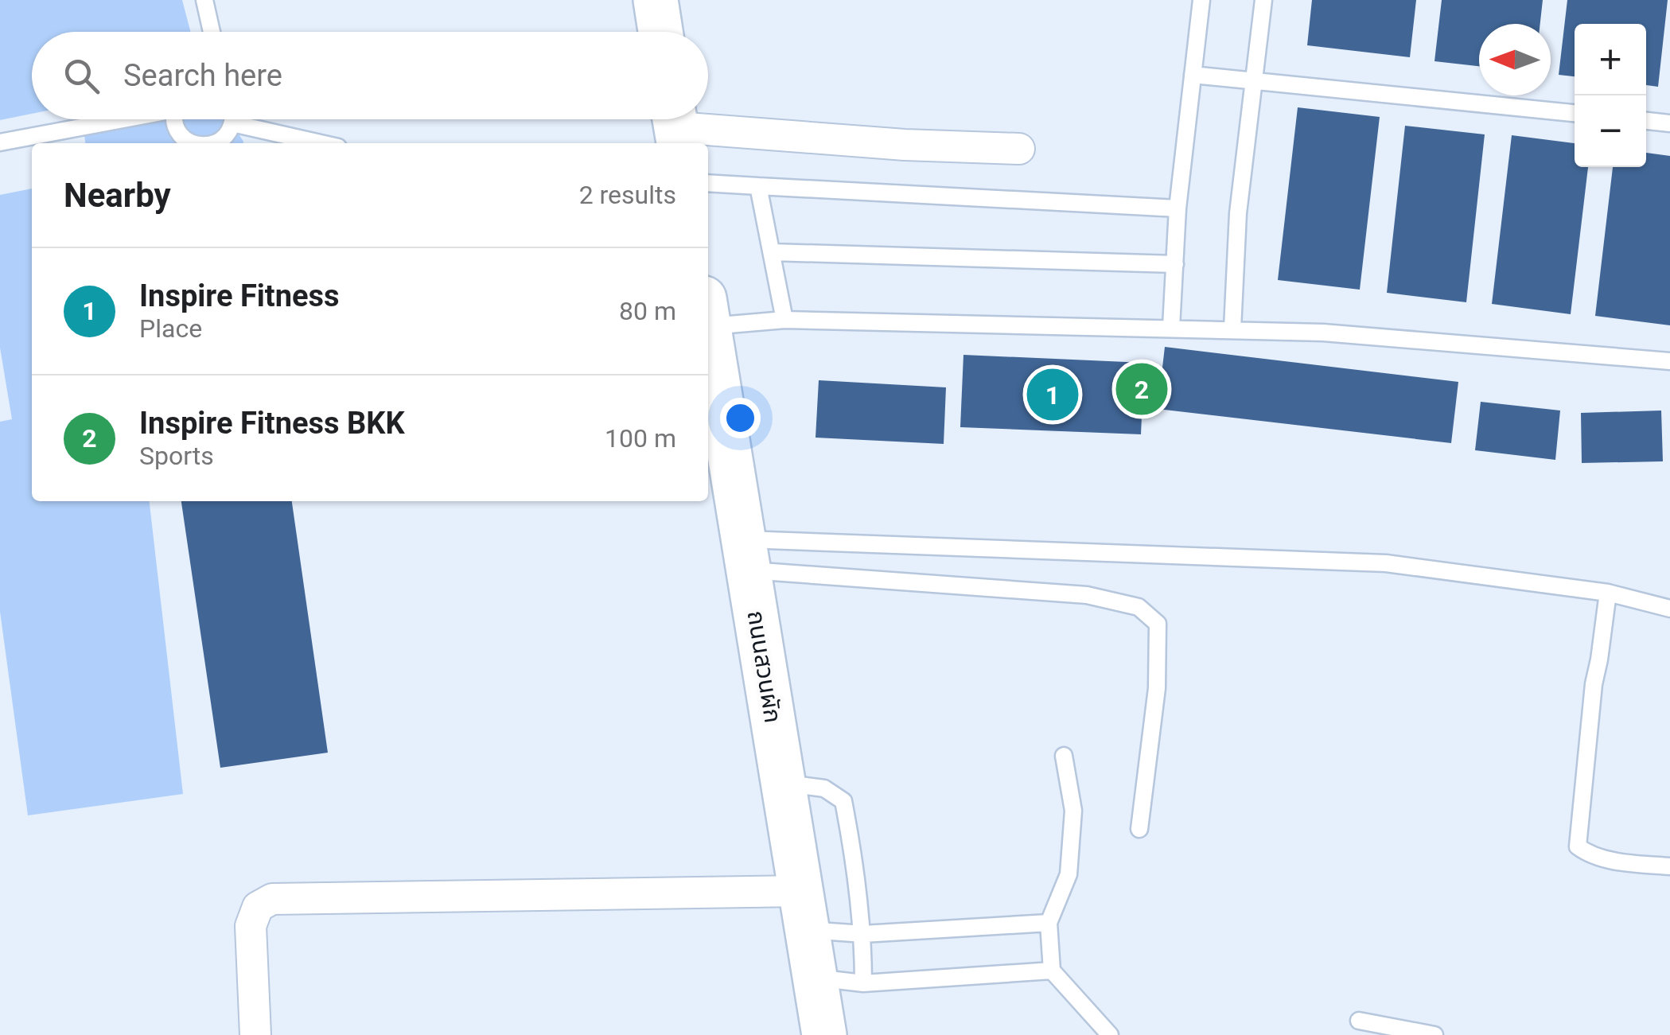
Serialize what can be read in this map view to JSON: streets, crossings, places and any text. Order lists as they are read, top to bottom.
{
  "streets": {
    "street": ["ถนนสวนผัก"]
  },
  "north": "left",
  "page": {
    "map_buttons": ["+", "−"],
    "search": "Search here",
    "heading": ["Nearby", "2 results"],
    "list": [
      {
        "mark": "1",
        "name": "Inspire Fitness",
        "note": "Place",
        "value": "80 m"
      },
      {
        "mark": "2",
        "name": "Inspire Fitness BKK",
        "note": "Sports",
        "value": "100 m"
      }
    ],
    "pins": ["2", "1"]
  }
}
